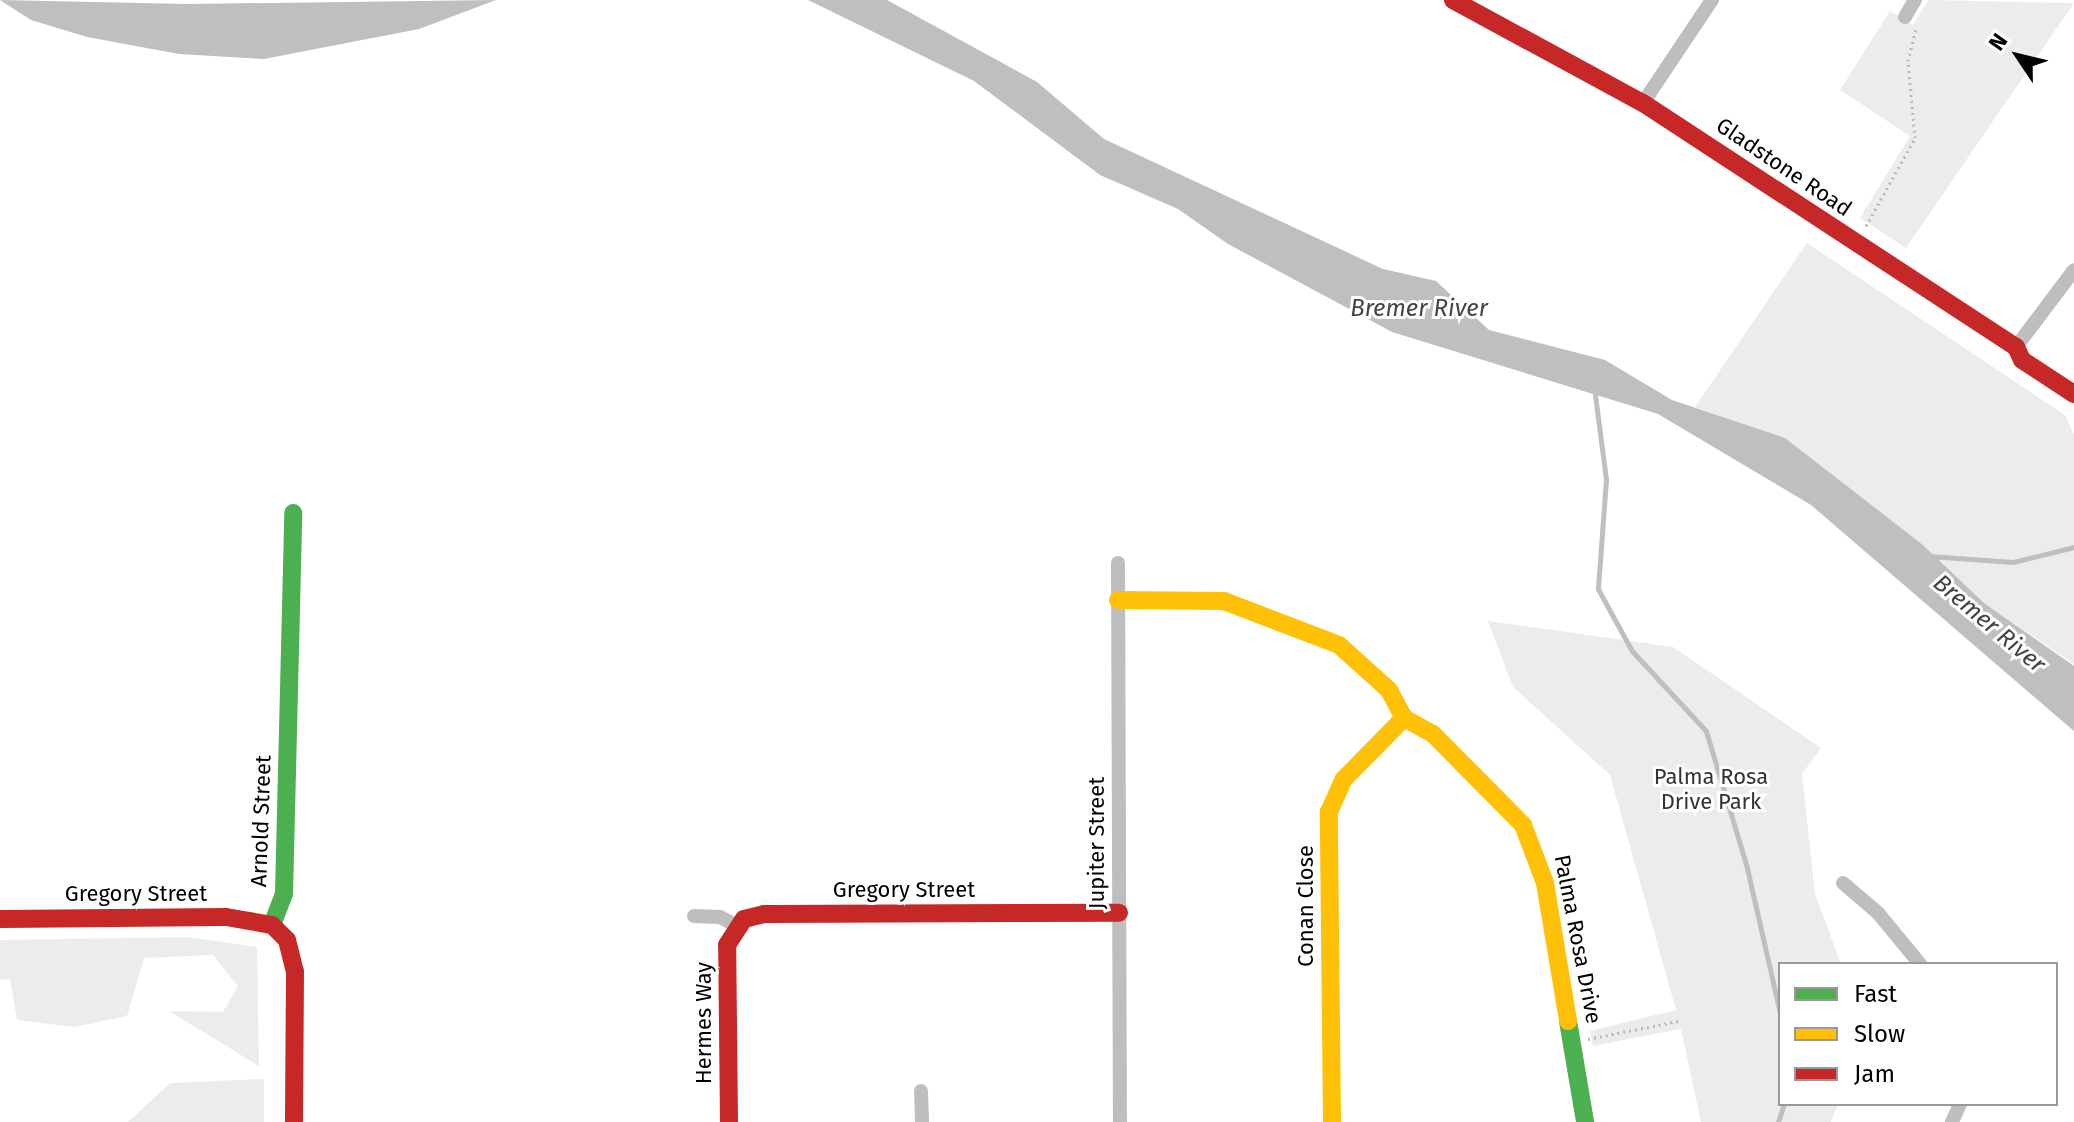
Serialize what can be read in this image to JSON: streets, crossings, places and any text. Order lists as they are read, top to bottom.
{
  "streets": {
    "street": [
      "Gladstone Road",
      "Arnold Street",
      "Jupiter Street",
      "Gregory Street",
      "Conan Close",
      "Palma Rosa Drive",
      "Hermes Way"
    ]
  },
  "crossings": [
    ["Arnold Street", "Gregory Street"],
    ["Jupiter Street", "Gregory Street"],
    ["Jupiter Street", "Palma Rosa Drive"],
    ["Gregory Street", "Hermes Way"],
    ["Conan Close", "Palma Rosa Drive"]
  ],
  "water": ["Bremer River"],
  "parks": ["Palma Rosa Drive Park"],
  "legend": ["Fast", "Slow", "Jam"],
  "north": "top left"
}
